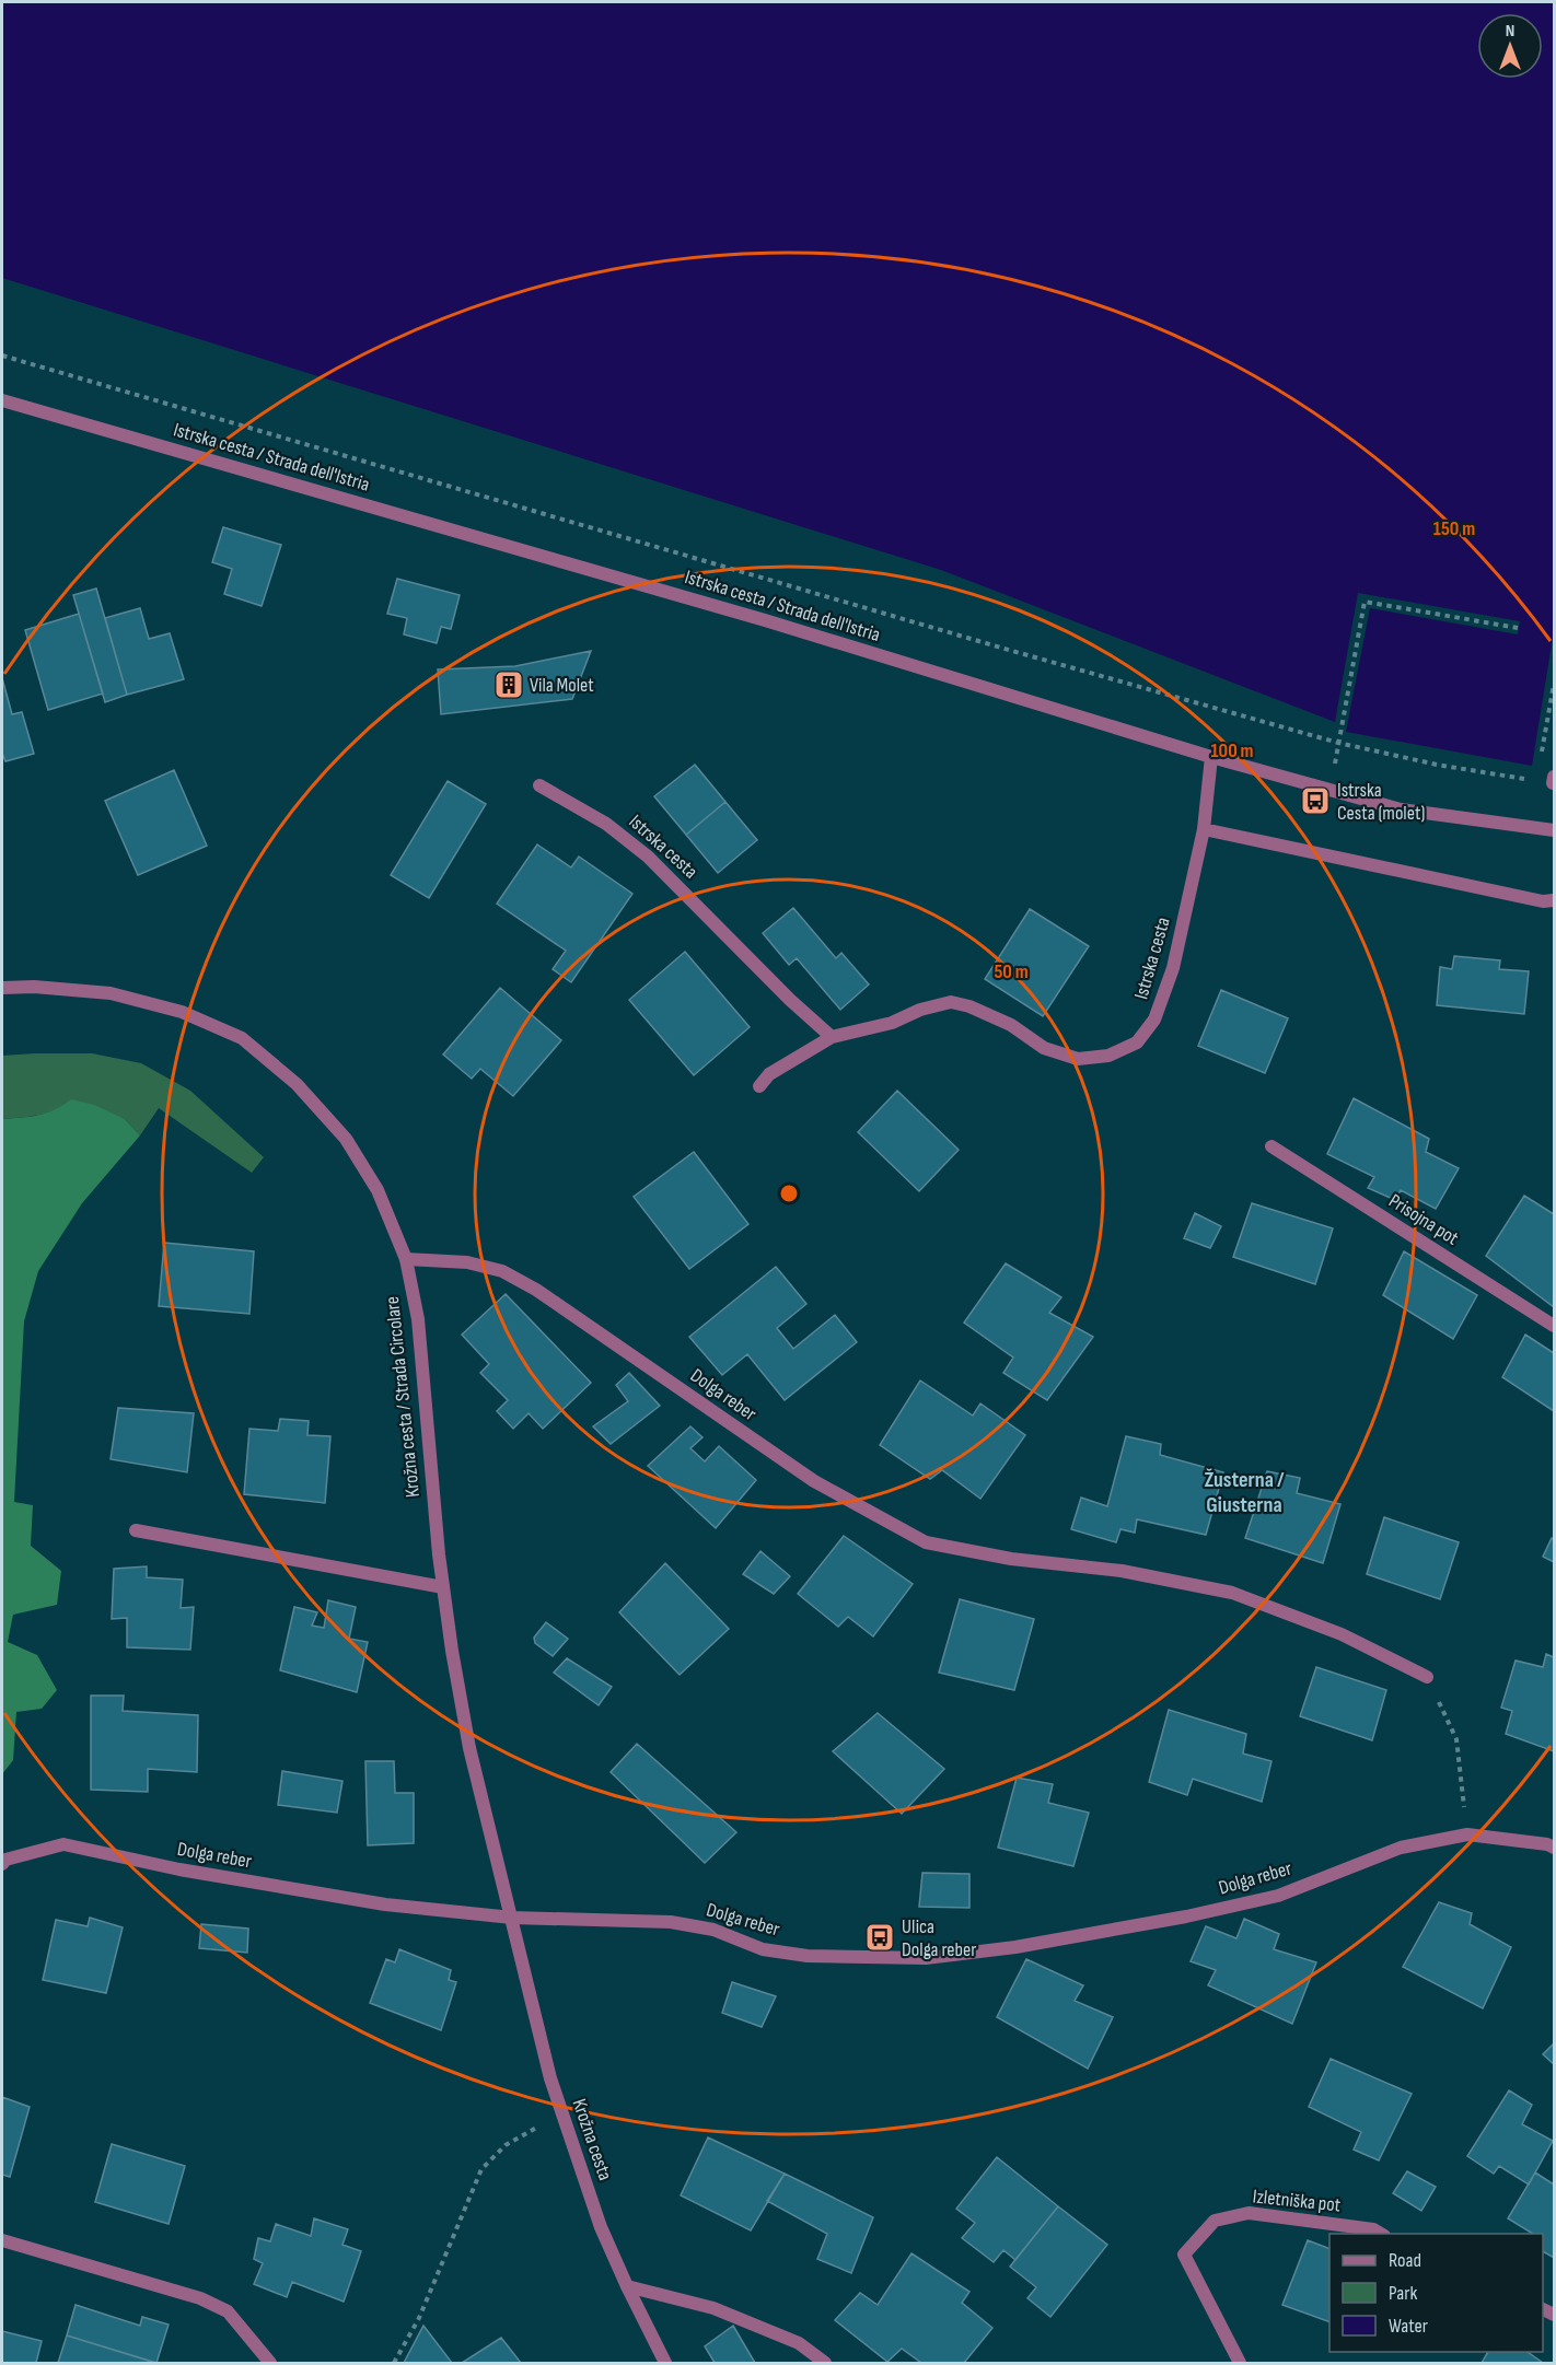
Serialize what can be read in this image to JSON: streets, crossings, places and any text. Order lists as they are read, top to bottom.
{
  "streets": {
    "street": [
      "Istrska cesta / Strada dell'Istria",
      "Istrska cesta",
      "Prisojna pot",
      "Dolga reber",
      "Krožna cesta / Strada Circolare",
      "Krožna cesta",
      "Izletniška pot"
    ]
  },
  "crossings": [
    ["Istrska cesta / Strada dell'Istria", "Istrska cesta"],
    ["Dolga reber", "Krožna cesta / Strada Circolare"],
    ["Dolga reber", "Krožna cesta"],
    ["Krožna cesta / Strada Circolare", "Krožna cesta"]
  ],
  "districts": ["Žusterna / Giusterna"],
  "places": {
    "building": ["Vila Molet"],
    "bus stop": ["Istrska Cesta (molet)", "Ulica Dolga reber"]
  },
  "legend": ["Road", "Park", "Water"],
  "north": "top",
  "rings": ["150 m", "100 m", "50 m"]
}
